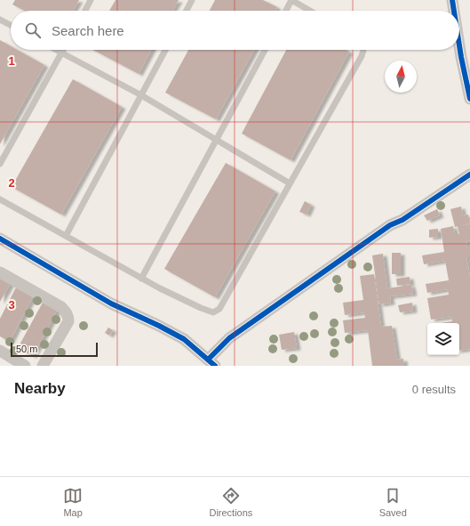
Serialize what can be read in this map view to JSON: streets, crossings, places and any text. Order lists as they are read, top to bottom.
{
  "scale_bar": "50 m",
  "north": "top",
  "page": {
    "search": "Search here",
    "scale": "50 m",
    "heading": ["Nearby", "0 results"],
    "nav": ["Map", "Directions", "Saved"]
  },
  "grid": {
    "rows": ["1", "2", "3"]
  }
}
